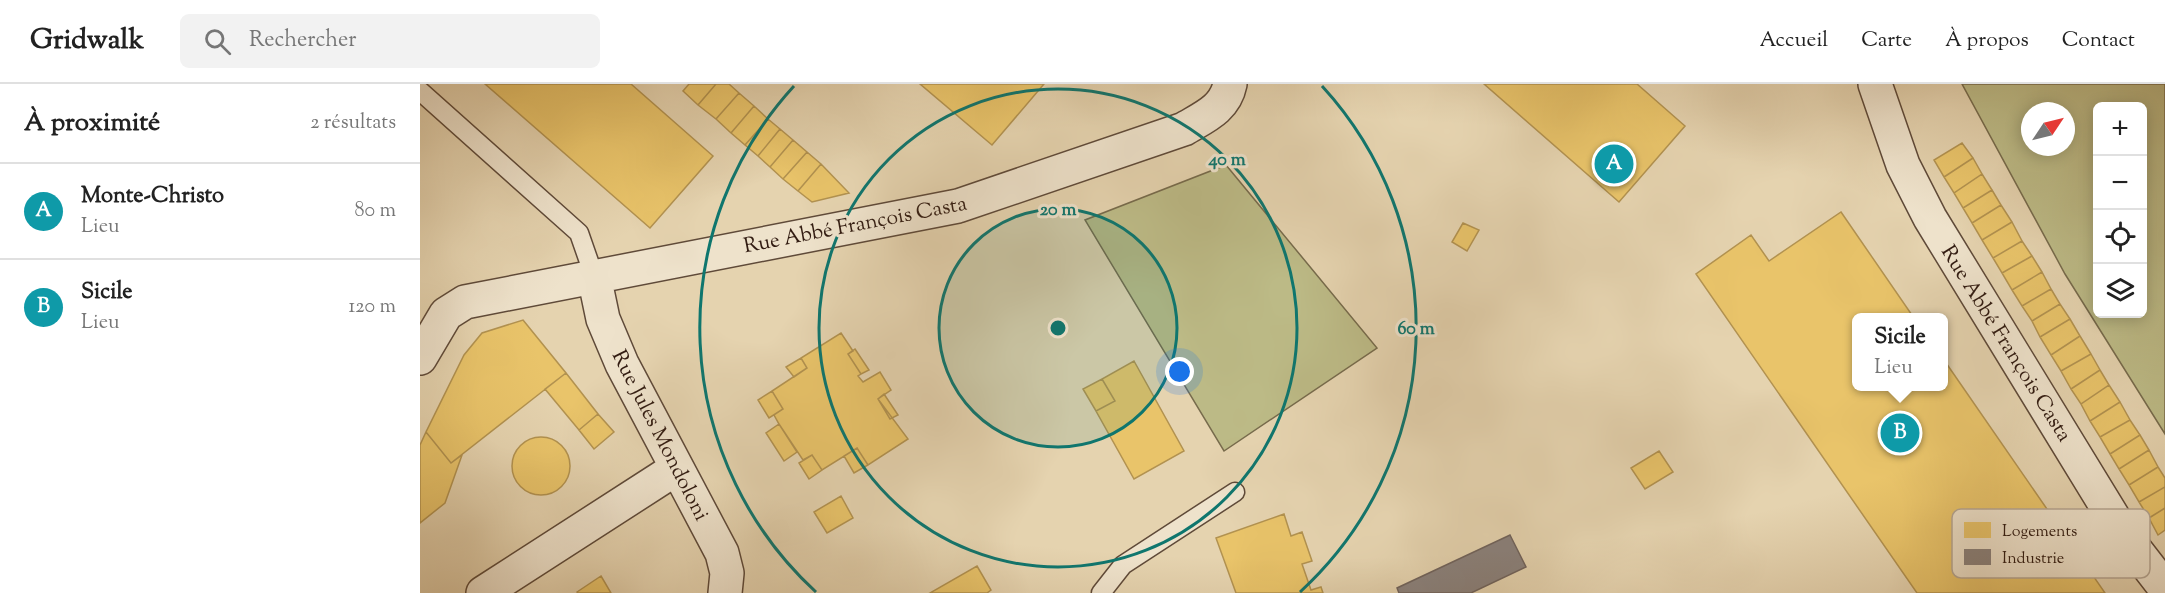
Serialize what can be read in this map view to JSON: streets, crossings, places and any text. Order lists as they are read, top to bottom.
{
  "streets": {
    "street": ["Rue Abbé François Casta", "Rue Jules Mondoloni"]
  },
  "crossings": [
    ["Rue Abbé François Casta", "Rue Jules Mondoloni"]
  ],
  "legend": ["Logements", "Industrie"],
  "north": "top right",
  "page": {
    "header": "Gridwalk",
    "search": "Rechercher",
    "nav": [
      "Accueil",
      "Carte",
      "À propos",
      "Contact"
    ],
    "heading": ["À proximité", "2 résultats"],
    "map_buttons": ["+", "−"],
    "pins": ["A", "B"],
    "list": [
      {
        "mark": "A",
        "name": "Monte-Christo",
        "note": "Lieu",
        "value": "80 m"
      },
      {
        "mark": "B",
        "name": "Sicile",
        "note": "Lieu",
        "value": "120 m"
      }
    ],
    "popup": ["Sicile", "Lieu"]
  },
  "rings": ["40 m", "20 m", "60 m"]
}
